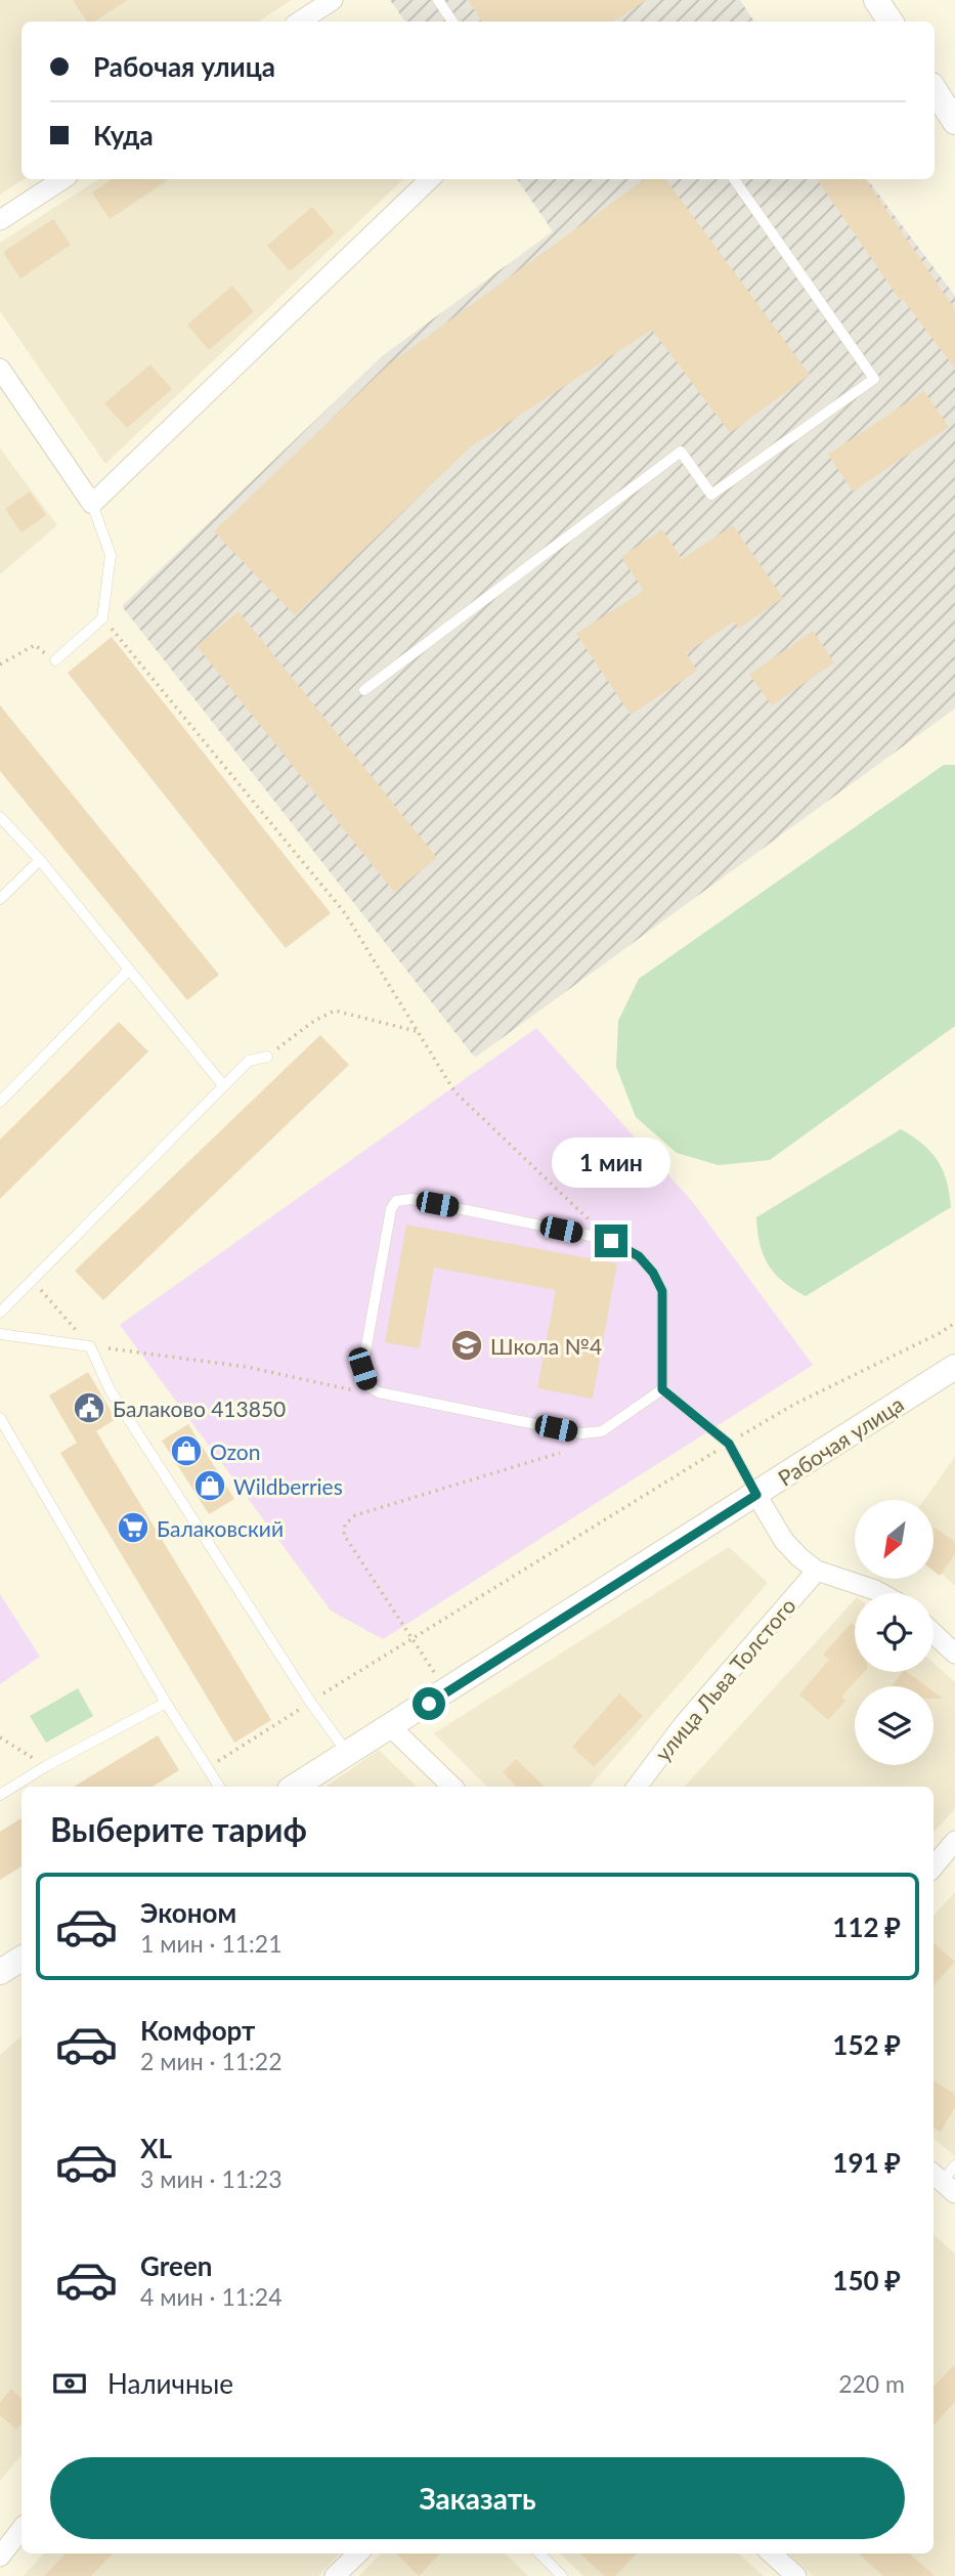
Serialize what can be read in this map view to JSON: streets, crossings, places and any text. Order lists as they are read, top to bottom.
{
  "streets": {
    "street": ["Рабочая улица", "улица Льва Толстого"]
  },
  "places": {
    "school or university": ["Школа №4"],
    "public building": ["Балаково 413850"],
    "shop": ["Ozon", "Wildberries"],
    "supermarket": ["Балаковский"]
  },
  "north": "bottom left",
  "page": {
    "banner": ["Рабочая улица", "Куда"],
    "bubble": "1 мин",
    "heading": "Выберите тариф",
    "list": [
      {
        "name": "Эконом",
        "note": "1 мин · 11:21",
        "value": "112 ₽"
      },
      {
        "name": "Комфорт",
        "note": "2 мин · 11:22",
        "value": "152 ₽"
      },
      {
        "name": "XL",
        "note": "3 мин · 11:23",
        "value": "191 ₽"
      },
      {
        "name": "Green",
        "note": "4 мин · 11:24",
        "value": "150 ₽"
      }
    ],
    "pay": ["Наличные", "220 m"],
    "buttons": "Заказать"
  }
}
